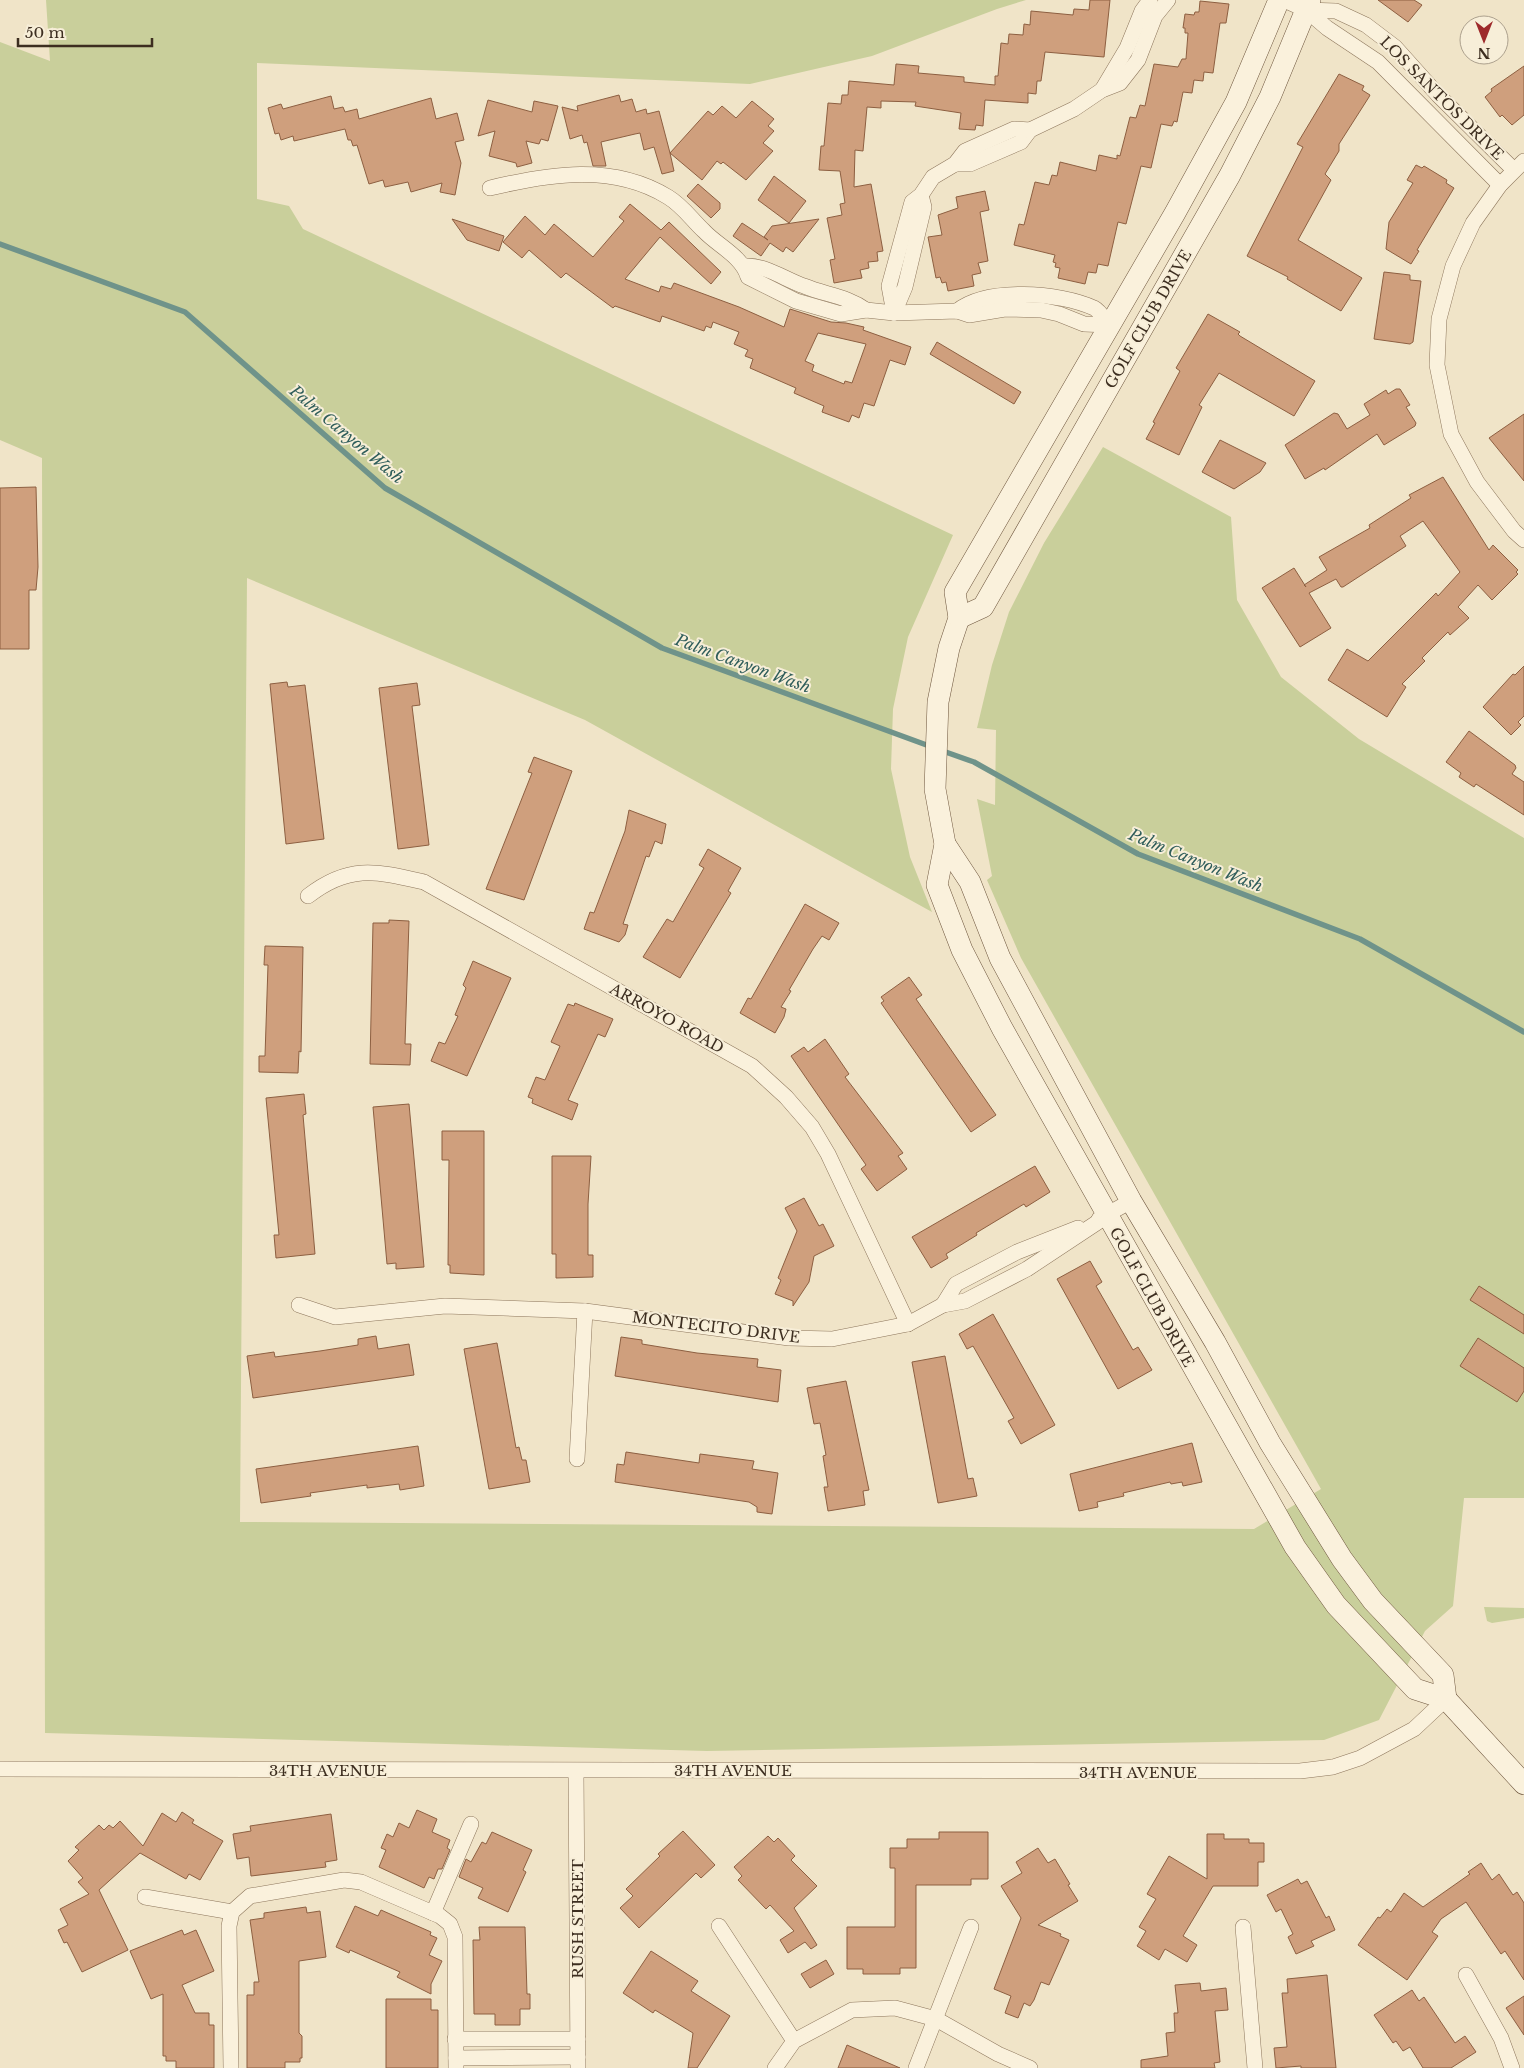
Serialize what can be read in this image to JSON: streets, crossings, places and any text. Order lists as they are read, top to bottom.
{
  "streets": {
    "street": [
      "LOS SANTOS DRIVE",
      "GOLF CLUB DRIVE",
      "ARROYO ROAD",
      "MONTECITO DRIVE",
      "34TH AVENUE",
      "RUSH STREET"
    ]
  },
  "crossings": [
    ["LOS SANTOS DRIVE", "GOLF CLUB DRIVE"],
    ["GOLF CLUB DRIVE", "MONTECITO DRIVE"],
    ["GOLF CLUB DRIVE", "34TH AVENUE"],
    ["ARROYO ROAD", "MONTECITO DRIVE"],
    ["34TH AVENUE", "RUSH STREET"]
  ],
  "water": ["Palm Canyon Wash"],
  "scale_bar": "50 m",
  "north": "bottom"
}
